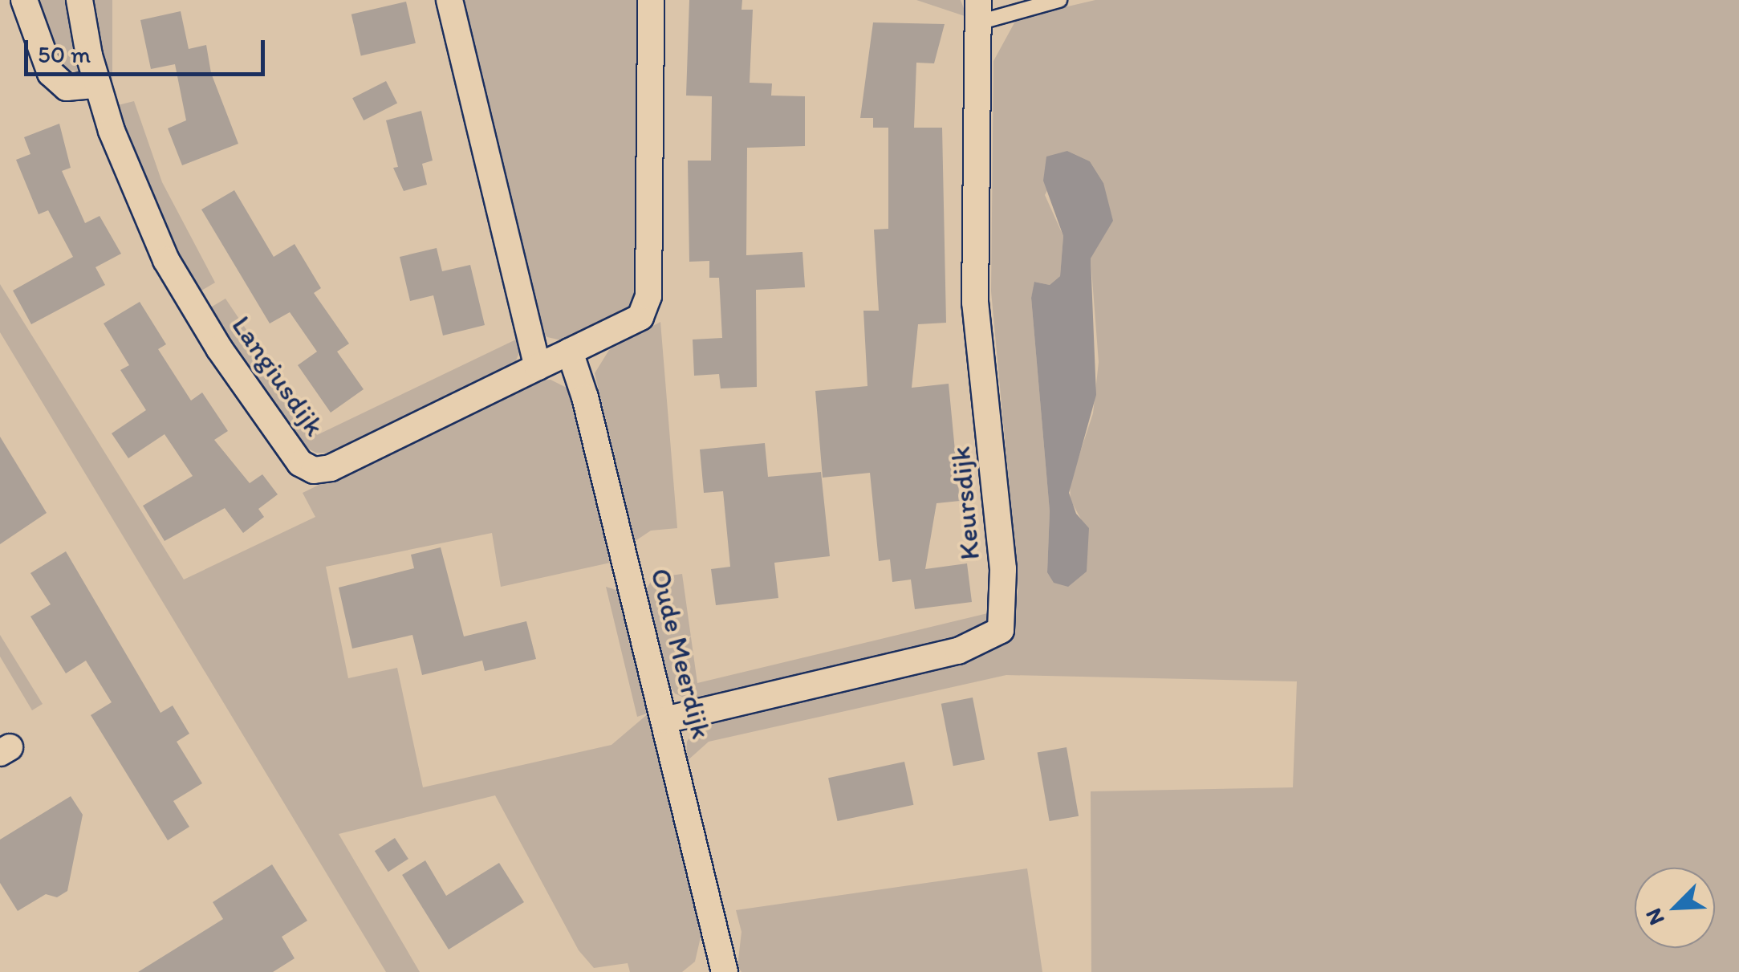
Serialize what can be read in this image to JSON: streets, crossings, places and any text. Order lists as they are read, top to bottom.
{
  "streets": {
    "street": ["Langiusdijk", "Keursdijk", "Oude Meerdijk"]
  },
  "crossings": [
    ["Keursdijk", "Oude Meerdijk"]
  ],
  "scale_bar": "50 m",
  "north": "bottom left"
}
